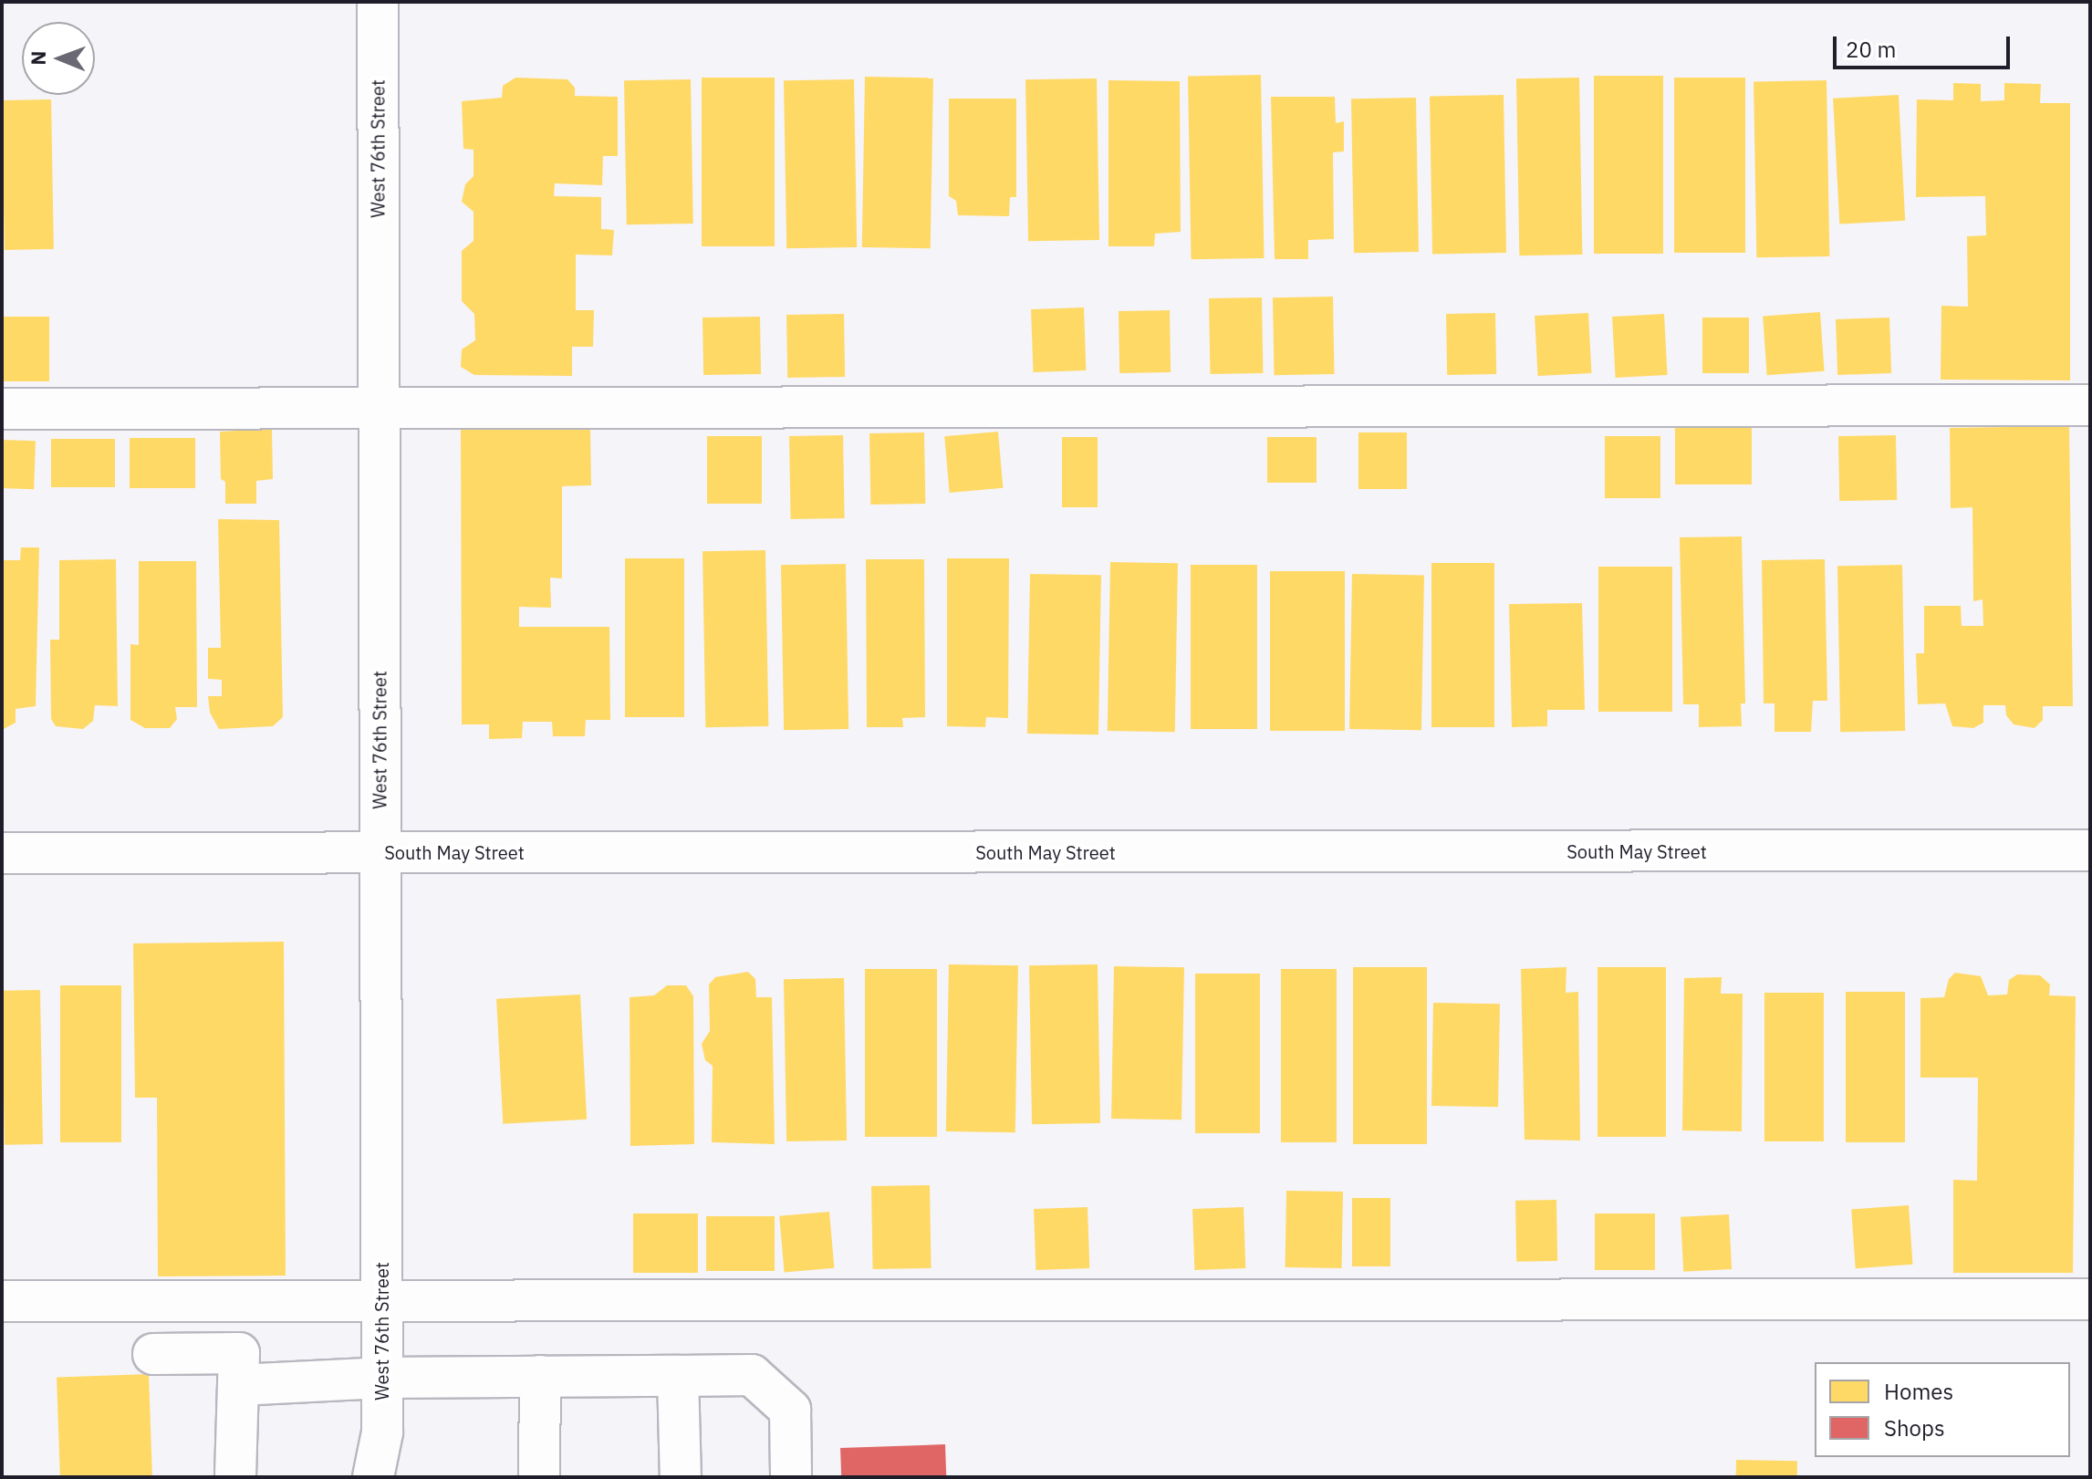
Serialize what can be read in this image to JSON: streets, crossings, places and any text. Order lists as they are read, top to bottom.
{
  "streets": {
    "street": ["West 76th Street", "South May Street"]
  },
  "crossings": [
    ["West 76th Street", "South May Street"]
  ],
  "legend": ["Homes", "Shops"],
  "scale_bar": "20 m",
  "north": "left"
}
